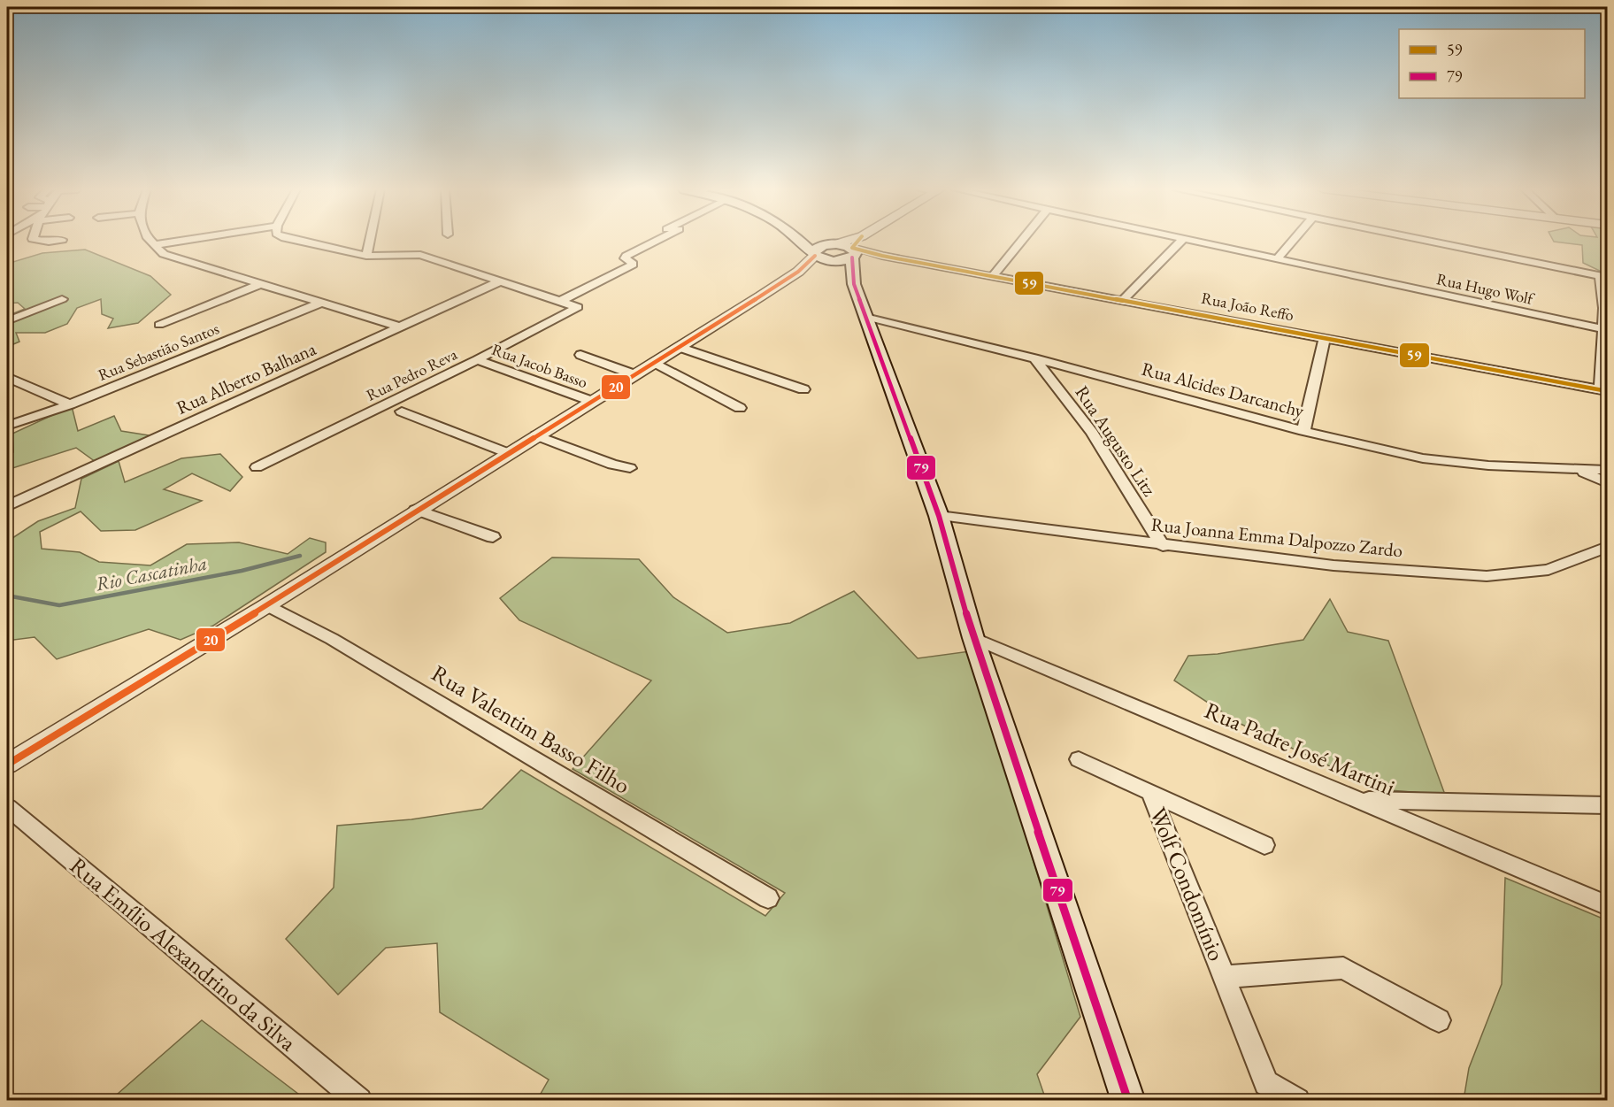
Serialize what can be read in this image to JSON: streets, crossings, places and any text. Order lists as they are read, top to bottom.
{
  "streets": {
    "street": [
      "Rua Hugo Wolf",
      "Rua João Reffo",
      "Rua Sebastião Santos",
      "Rua Jacob Basso",
      "Rua Pedro Reva",
      "Rua Alberto Balhana",
      "Rua Alcides Darcanchy",
      "Rua Augusto Litz",
      "Rua Joanna Emma Dalpozzo Zardo",
      "Rua Valentim Basso Filho",
      "Rua Padre José Martini",
      "Wolf Condomínio",
      "Rua Emílio Alexandrino da Silva"
    ]
  },
  "crossings": [
    ["Rua Jacob Basso", "Rua Pedro Reva"],
    ["Rua Alcides Darcanchy", "Rua Augusto Litz"],
    ["Rua Augusto Litz", "Rua Joanna Emma Dalpozzo Zardo"]
  ],
  "water": ["Rio Cascatinha"],
  "lines": ["transit line 59", "transit line 20", "transit line 79"],
  "legend": ["59", "79"]
}
